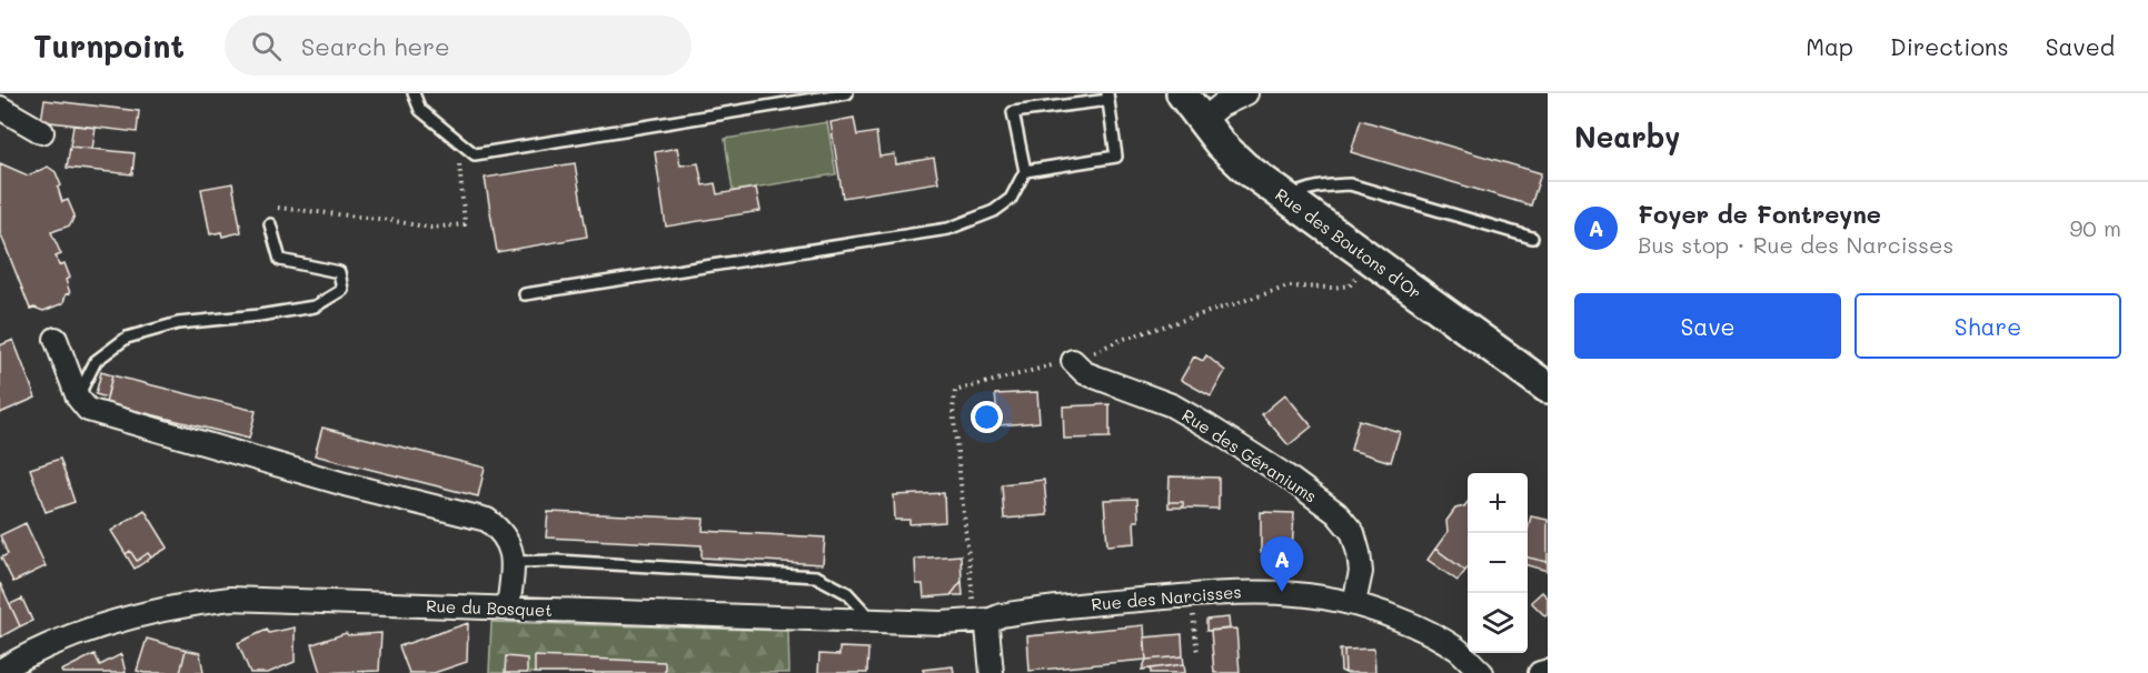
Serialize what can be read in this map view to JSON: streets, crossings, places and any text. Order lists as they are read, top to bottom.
{
  "streets": {
    "main road": ["Rue des Boutons d'Or"],
    "street": ["Rue des Géraniums", "Rue des Narcisses", "Rue du Bosquet"]
  },
  "crossings": [
    ["Rue des Géraniums", "Rue des Narcisses"],
    ["Rue des Narcisses", "Rue du Bosquet"]
  ],
  "page": {
    "header": "Turnpoint",
    "search": "Search here",
    "nav": ["Map", "Directions", "Saved"],
    "heading": "Nearby",
    "list": [
      {
        "mark": "A",
        "name": "Foyer de Fontreyne",
        "note": "Bus stop · Rue des Narcisses",
        "value": "90 m"
      }
    ],
    "buttons": ["Save", "Share"],
    "map_buttons": ["+", "−"],
    "pins": "A"
  }
}
